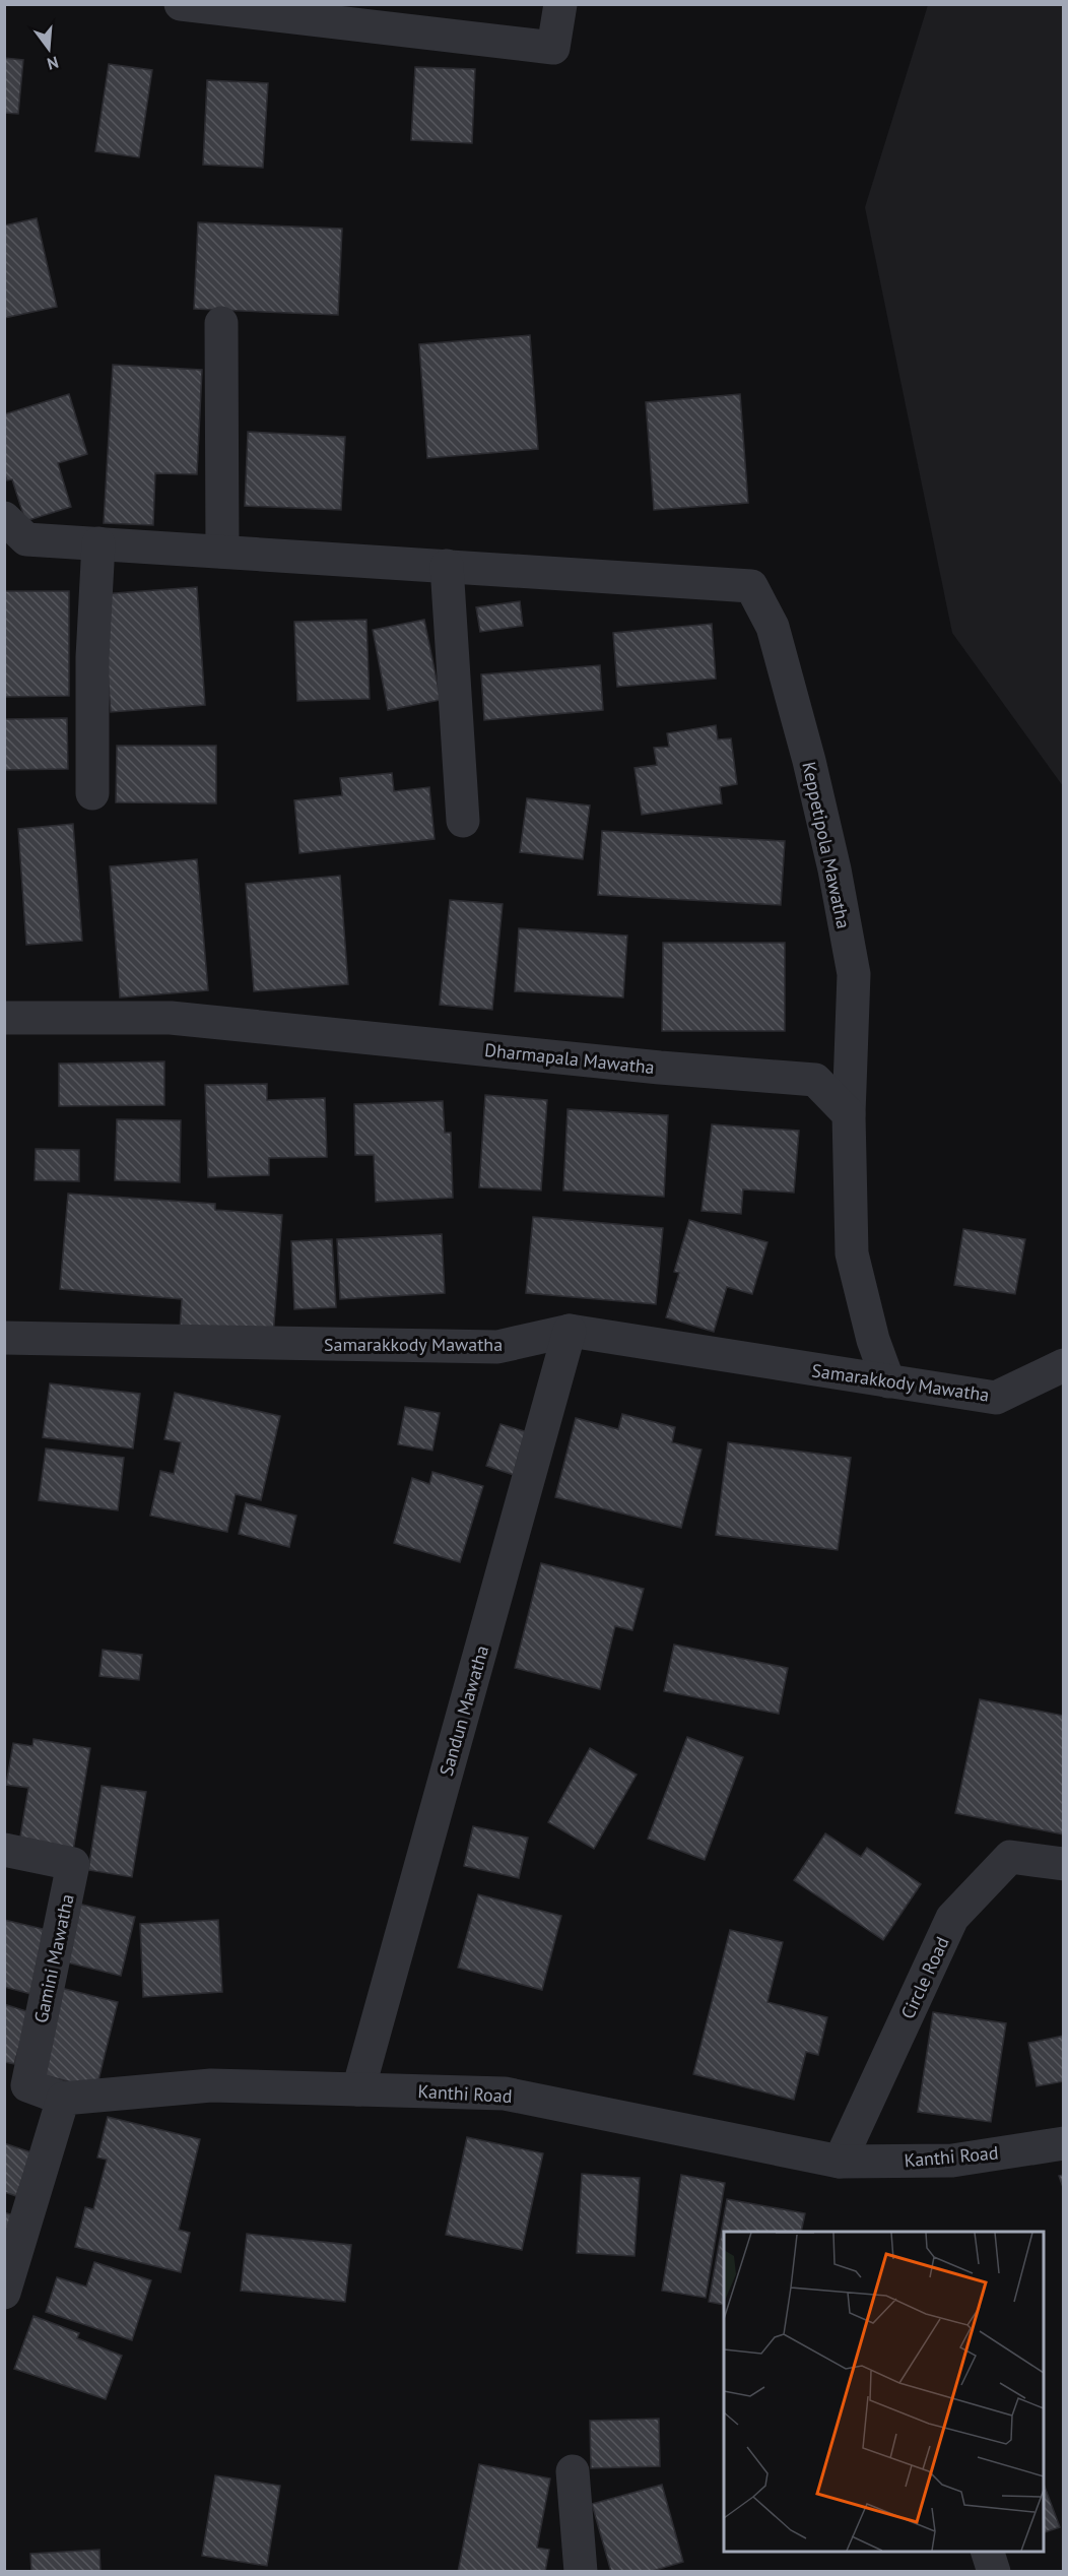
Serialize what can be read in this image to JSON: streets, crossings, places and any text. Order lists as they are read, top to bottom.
{
  "streets": {
    "street": [
      "Keppetipola Mawatha",
      "Dharmapala Mawatha",
      "Samarakkody Mawatha",
      "Sandun Mawatha",
      "Gamini Mawatha",
      "Circle Road",
      "Kanthi Road"
    ]
  },
  "crossings": [
    ["Keppetipola Mawatha", "Dharmapala Mawatha"],
    ["Samarakkody Mawatha", "Sandun Mawatha"],
    ["Sandun Mawatha", "Kanthi Road"],
    ["Gamini Mawatha", "Kanthi Road"],
    ["Circle Road", "Kanthi Road"]
  ],
  "north": "bottom"
}
